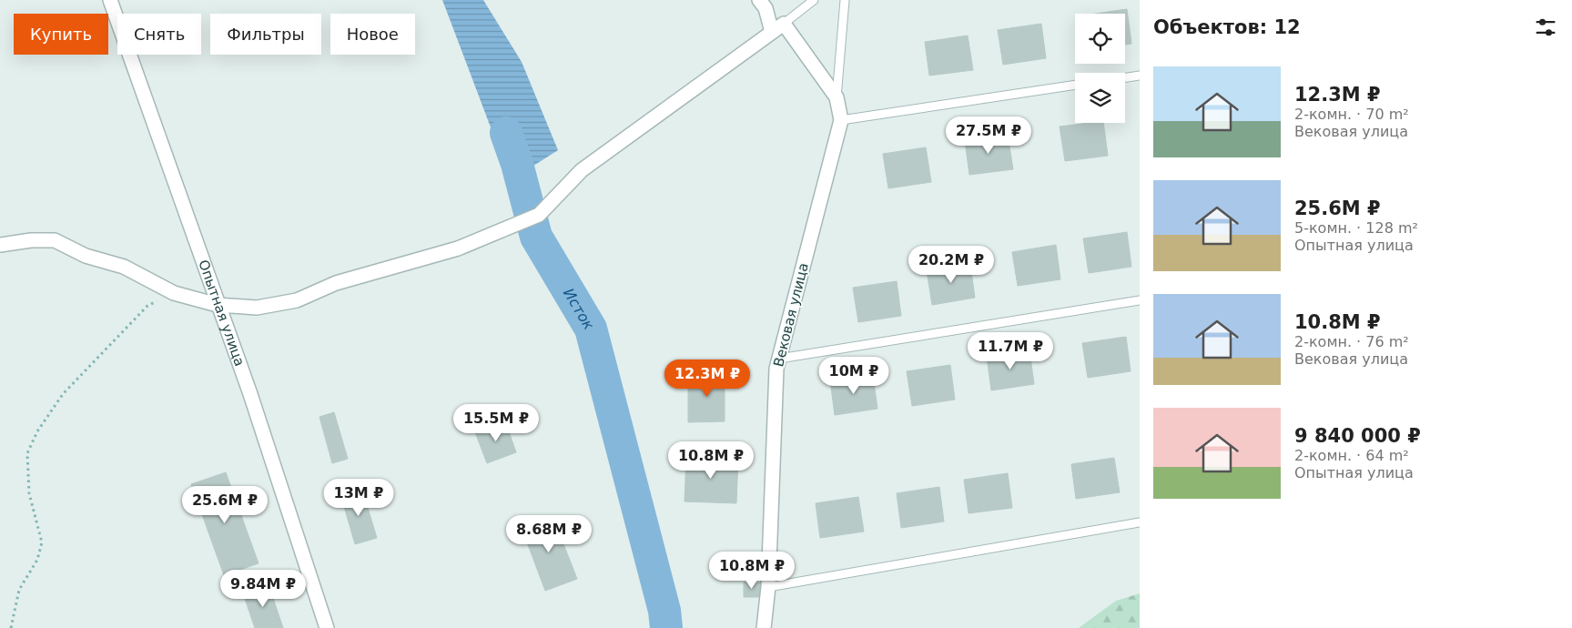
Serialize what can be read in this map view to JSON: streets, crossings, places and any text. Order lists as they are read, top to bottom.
{
  "streets": {
    "street": ["Опытная улица", "Вековая улица"]
  },
  "water": ["Исток"],
  "page": {
    "heading": "Объектов: 12",
    "chip": [
      "Купить",
      "Снять",
      "Фильтры",
      "Новое"
    ],
    "list": [
      {
        "name": "12.3M ₽",
        "note": "2-комн. · 70 m² · Вековая улица"
      },
      {
        "name": "25.6M ₽",
        "note": "5-комн. · 128 m² · Опытная улица"
      },
      {
        "name": "10.8M ₽",
        "note": "2-комн. · 76 m² · Вековая улица"
      },
      {
        "name": "9 840 000 ₽",
        "note": "2-комн. · 64 m² · Опытная улица"
      }
    ],
    "price": [
      "27.5M ₽",
      "20.2M ₽",
      "11.7M ₽",
      "10M ₽",
      "12.3M ₽",
      "15.5M ₽",
      "10.8M ₽",
      "13M ₽",
      "25.6M ₽",
      "8.68M ₽",
      "10.8M ₽",
      "9.84M ₽"
    ]
  }
}
